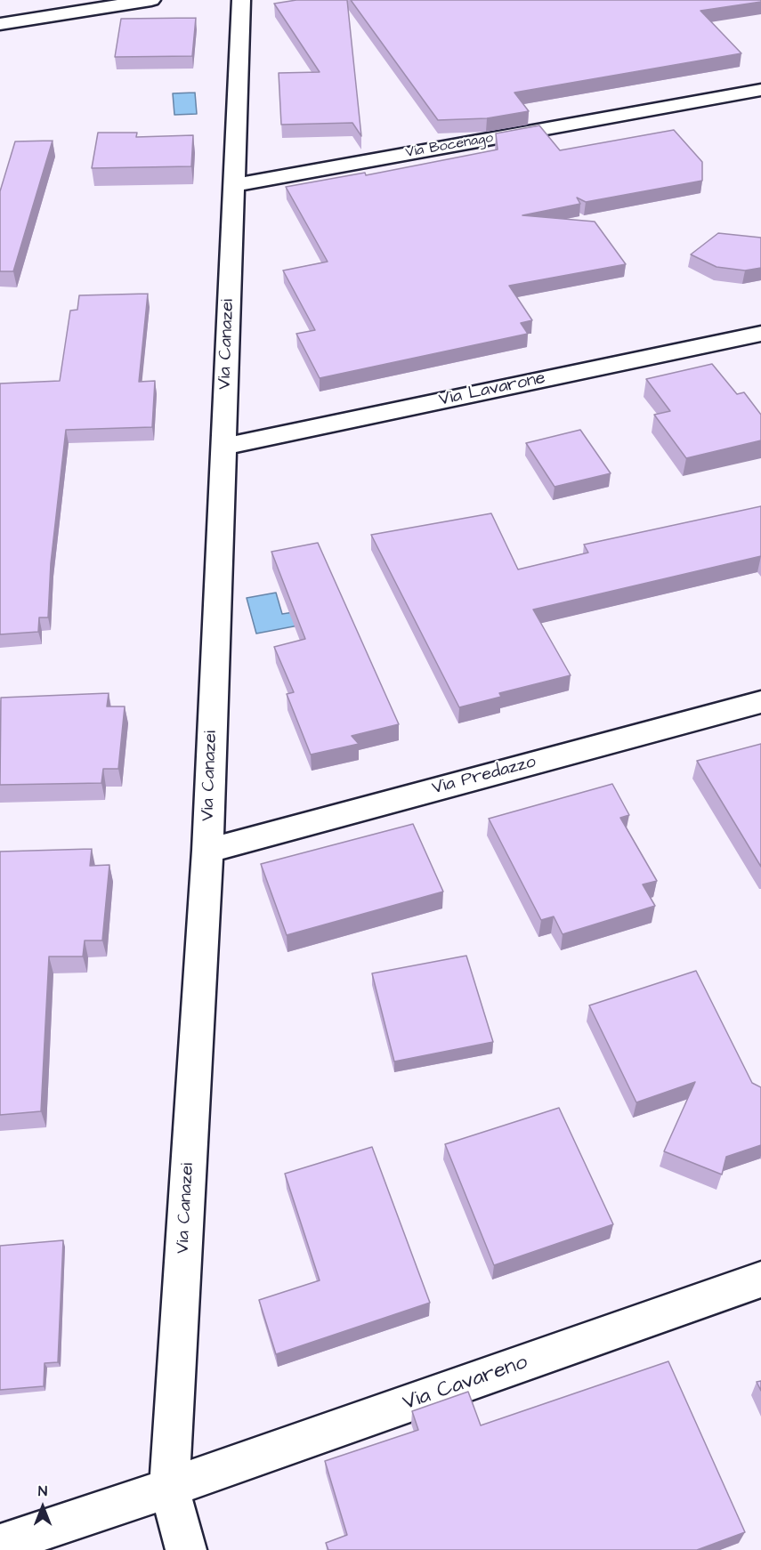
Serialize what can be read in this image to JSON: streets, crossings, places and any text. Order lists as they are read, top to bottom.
{
  "streets": {
    "street": [
      "Via Bocenago",
      "Via Canazei",
      "Via Lavarone",
      "Via Predazzo",
      "Via Cavareno"
    ]
  },
  "crossings": [
    ["Via Bocenago", "Via Canazei"],
    ["Via Canazei", "Via Lavarone"],
    ["Via Canazei", "Via Predazzo"],
    ["Via Canazei", "Via Cavareno"]
  ],
  "north": "top"
}
